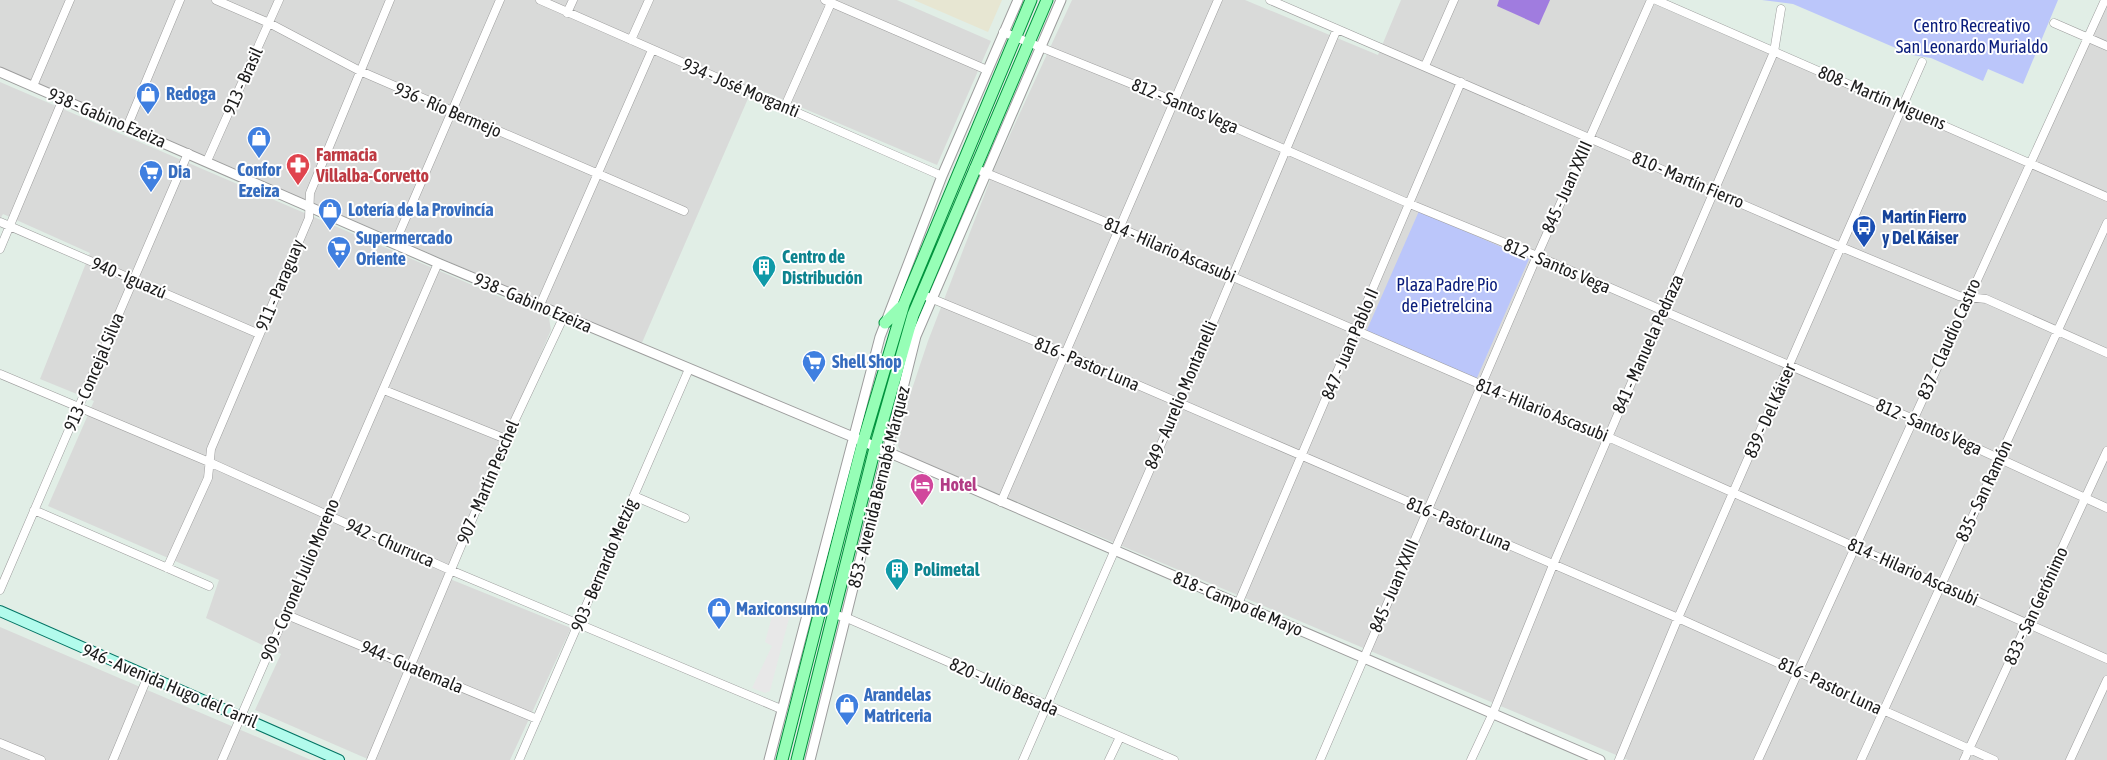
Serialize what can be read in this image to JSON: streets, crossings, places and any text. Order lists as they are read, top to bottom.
{
  "streets": {
    "main road": ["853 - Avenida Bernabé Márquez", "946 - Avenida Hugo del Carril"],
    "street": [
      "913 - Brasil",
      "934 - José Morganti",
      "808 - Martín Miguens",
      "812 - Santos Vega",
      "936 - Río Bermejo",
      "938 - Gabino Ezeiza",
      "810 - Martín Fierro",
      "845 - Juan XXIII",
      "814 - Hilario Ascasubi",
      "940 - Iguazú",
      "911 - Paraguay",
      "837 - Claudio Castro",
      "847 - Juan Pablo II",
      "841 - Manuela Pedraza",
      "816 - Pastor Luna",
      "913 - Concejal Silva",
      "849 - Aurelio Montanelli",
      "839 - Del Káiser",
      "907 - Martín Peschel",
      "835 - San Ramón",
      "942 - Churruca",
      "903 - Bernardo Metzig",
      "909 - Coronel Julio Moreno",
      "818 - Campo de Mayo",
      "833 - San Gerónimo",
      "944 - Guatemala",
      "820 - Julio Besada"
    ]
  },
  "crossings": [
    ["913 - Brasil", "936 - Río Bermejo"],
    ["913 - Brasil", "938 - Gabino Ezeiza"],
    ["934 - José Morganti", "853 - Avenida Bernabé Márquez"],
    ["808 - Martín Miguens", "837 - Claudio Castro"],
    ["808 - Martín Miguens", "841 - Manuela Pedraza"],
    ["808 - Martín Miguens", "839 - Del Káiser"],
    ["812 - Santos Vega", "845 - Juan XXIII"],
    ["812 - Santos Vega", "837 - Claudio Castro"],
    ["812 - Santos Vega", "847 - Juan Pablo II"],
    ["812 - Santos Vega", "841 - Manuela Pedraza"],
    ["812 - Santos Vega", "849 - Aurelio Montanelli"],
    ["812 - Santos Vega", "839 - Del Káiser"],
    ["812 - Santos Vega", "853 - Avenida Bernabé Márquez"],
    ["812 - Santos Vega", "835 - San Ramón"],
    ["812 - Santos Vega", "833 - San Gerónimo"],
    ["936 - Río Bermejo", "911 - Paraguay"],
    ["938 - Gabino Ezeiza", "911 - Paraguay"],
    ["938 - Gabino Ezeiza", "913 - Concejal Silva"],
    ["938 - Gabino Ezeiza", "907 - Martín Peschel"],
    ["938 - Gabino Ezeiza", "853 - Avenida Bernabé Márquez"],
    ["938 - Gabino Ezeiza", "903 - Bernardo Metzig"],
    ["938 - Gabino Ezeiza", "909 - Coronel Julio Moreno"],
    ["938 - Gabino Ezeiza", "818 - Campo de Mayo"],
    ["810 - Martín Fierro", "845 - Juan XXIII"],
    ["810 - Martín Fierro", "837 - Claudio Castro"],
    ["810 - Martín Fierro", "847 - Juan Pablo II"],
    ["810 - Martín Fierro", "841 - Manuela Pedraza"],
    ["810 - Martín Fierro", "849 - Aurelio Montanelli"],
    ["810 - Martín Fierro", "839 - Del Káiser"],
    ["810 - Martín Fierro", "835 - San Ramón"],
    ["845 - Juan XXIII", "814 - Hilario Ascasubi"],
    ["845 - Juan XXIII", "816 - Pastor Luna"],
    ["845 - Juan XXIII", "818 - Campo de Mayo"],
    ["814 - Hilario Ascasubi", "837 - Claudio Castro"],
    ["814 - Hilario Ascasubi", "847 - Juan Pablo II"],
    ["814 - Hilario Ascasubi", "841 - Manuela Pedraza"],
    ["814 - Hilario Ascasubi", "849 - Aurelio Montanelli"],
    ["814 - Hilario Ascasubi", "839 - Del Káiser"],
    ["814 - Hilario Ascasubi", "853 - Avenida Bernabé Márquez"],
    ["814 - Hilario Ascasubi", "835 - San Ramón"],
    ["814 - Hilario Ascasubi", "833 - San Gerónimo"],
    ["940 - Iguazú", "911 - Paraguay"],
    ["940 - Iguazú", "913 - Concejal Silva"],
    ["911 - Paraguay", "942 - Churruca"],
    ["837 - Claudio Castro", "816 - Pastor Luna"],
    ["847 - Juan Pablo II", "816 - Pastor Luna"],
    ["847 - Juan Pablo II", "818 - Campo de Mayo"],
    ["841 - Manuela Pedraza", "816 - Pastor Luna"],
    ["841 - Manuela Pedraza", "818 - Campo de Mayo"],
    ["816 - Pastor Luna", "849 - Aurelio Montanelli"],
    ["816 - Pastor Luna", "839 - Del Káiser"],
    ["816 - Pastor Luna", "853 - Avenida Bernabé Márquez"],
    ["816 - Pastor Luna", "835 - San Ramón"],
    ["816 - Pastor Luna", "833 - San Gerónimo"],
    ["913 - Concejal Silva", "942 - Churruca"],
    ["849 - Aurelio Montanelli", "818 - Campo de Mayo"],
    ["849 - Aurelio Montanelli", "820 - Julio Besada"],
    ["907 - Martín Peschel", "942 - Churruca"],
    ["907 - Martín Peschel", "944 - Guatemala"],
    ["853 - Avenida Bernabé Márquez", "942 - Churruca"],
    ["853 - Avenida Bernabé Márquez", "818 - Campo de Mayo"],
    ["853 - Avenida Bernabé Márquez", "820 - Julio Besada"],
    ["942 - Churruca", "903 - Bernardo Metzig"],
    ["942 - Churruca", "909 - Coronel Julio Moreno"],
    ["903 - Bernardo Metzig", "944 - Guatemala"],
    ["909 - Coronel Julio Moreno", "944 - Guatemala"],
    ["909 - Coronel Julio Moreno", "946 - Avenida Hugo del Carril"]
  ],
  "parks": ["Centro Recreativo San Leonardo Murialdo", "Plaza Padre Pio de Pietrelcina"],
  "places": {
    "shop": [
      "Redoga",
      "Confor Ezeiza",
      "Lotería de la Provincía",
      "Maxiconsumo",
      "Arandelas Matriceria"
    ],
    "pharmacy": ["Farmacia Villalba-Corvetto"],
    "supermarket": ["Dia", "Supermercado Oriente", "Shell Shop"],
    "bus stop": ["Martín Fierro y Del Káiser"],
    "building": ["Centro de Distribución", "Polimetal"],
    "hotel": ["Hotel"]
  }
}
